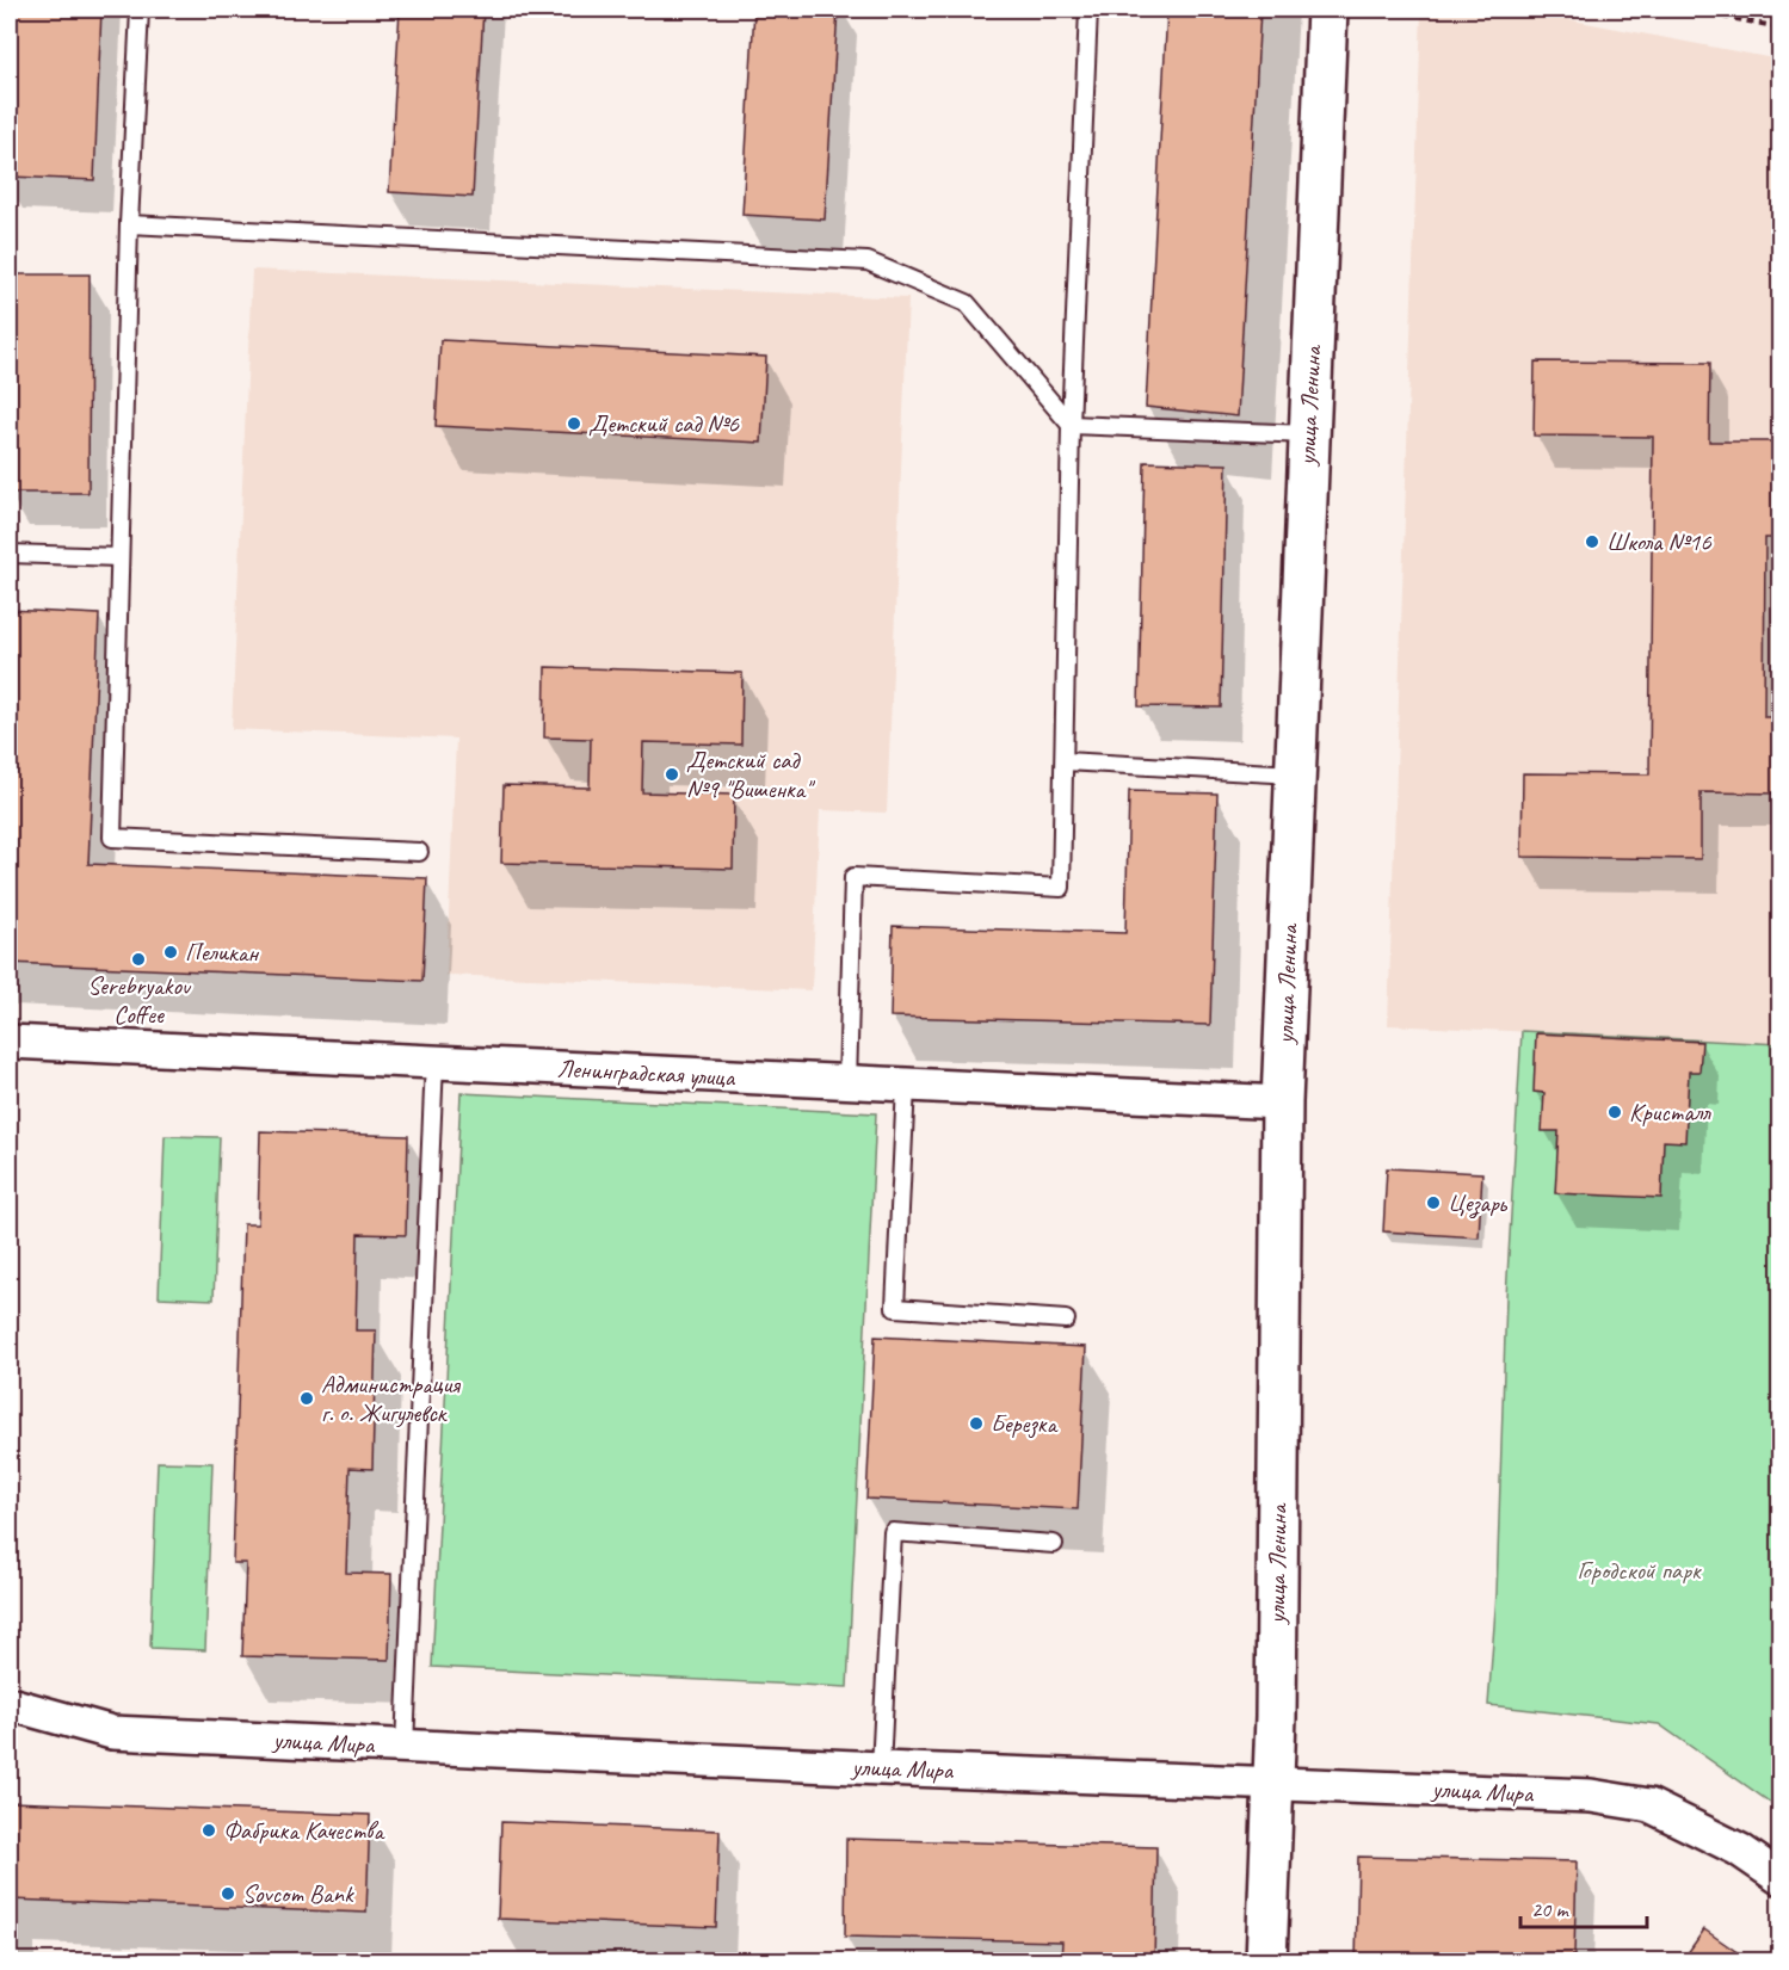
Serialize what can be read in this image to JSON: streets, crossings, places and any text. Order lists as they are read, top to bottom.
{
  "streets": {
    "street": ["улица Ленина", "Ленинградская улица", "улица Мира"]
  },
  "crossings": [
    ["улица Ленина", "Ленинградская улица"],
    ["улица Ленина", "улица Мира"]
  ],
  "parks": ["Городской парк"],
  "places": [
    "Детский сад №6",
    "Школа №16",
    "Детский сад №9 \"Вишенка\"",
    "Пеликан",
    "Serebryakov Coffee",
    "Кристалл",
    "Цезарь",
    "Администрация г. о. Жигулевск",
    "Березка",
    "Фабрика Качества",
    "Sovcom Bank"
  ],
  "scale_bar": "20 m"
}
